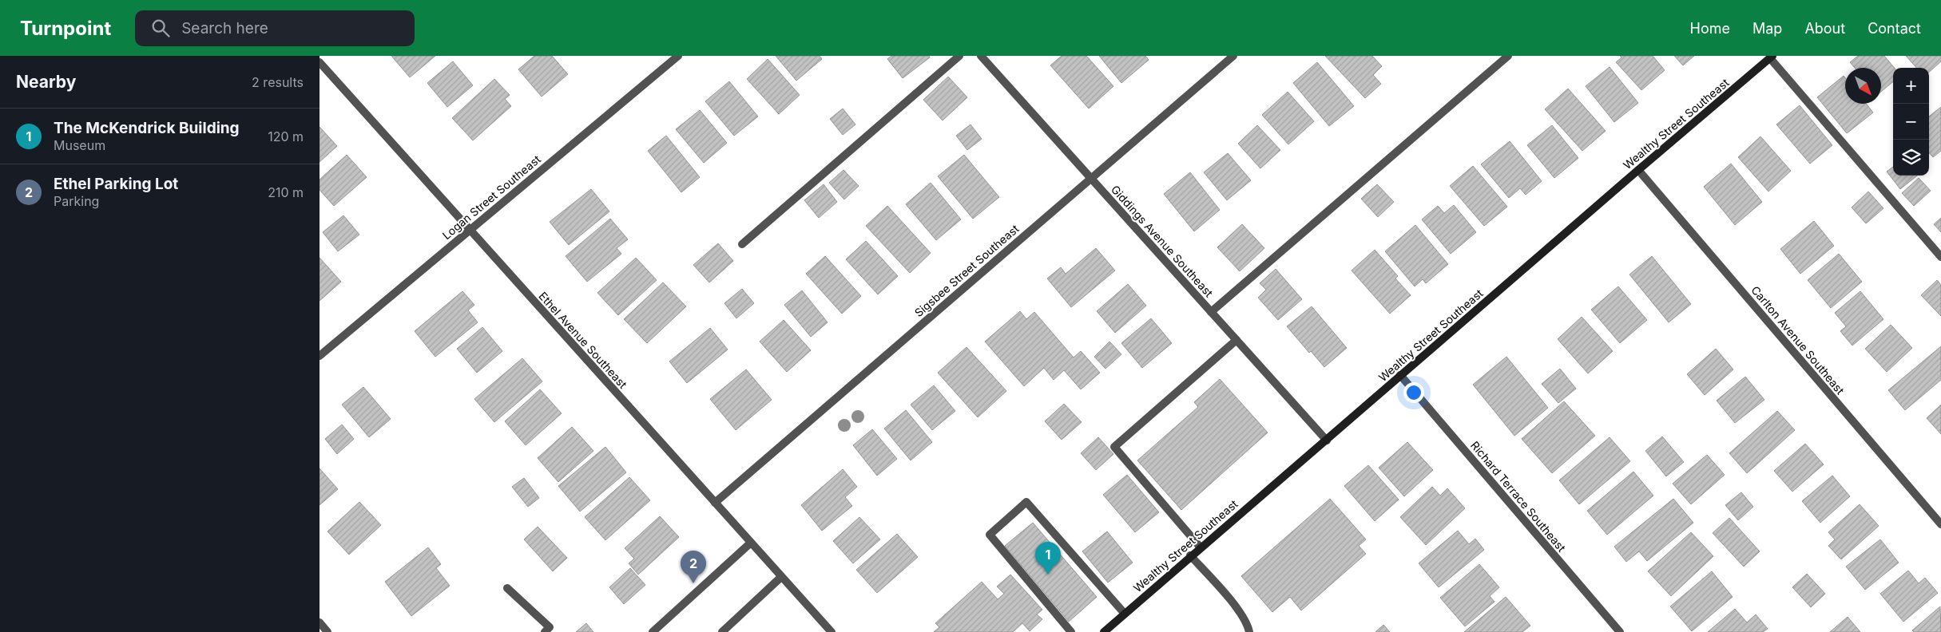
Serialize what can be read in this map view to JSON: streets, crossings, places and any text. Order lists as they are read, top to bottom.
{
  "streets": {
    "main road": ["Wealthy Street Southeast"],
    "street": [
      "Logan Street Southeast",
      "Giddings Avenue Southeast",
      "Sigsbee Street Southeast",
      "Ethel Avenue Southeast",
      "Carlton Avenue Southeast",
      "Richard Terrace Southeast"
    ]
  },
  "crossings": [
    ["Wealthy Street Southeast", "Giddings Avenue Southeast"],
    ["Wealthy Street Southeast", "Carlton Avenue Southeast"],
    ["Wealthy Street Southeast", "Richard Terrace Southeast"],
    ["Logan Street Southeast", "Ethel Avenue Southeast"],
    ["Giddings Avenue Southeast", "Sigsbee Street Southeast"],
    ["Sigsbee Street Southeast", "Ethel Avenue Southeast"]
  ],
  "north": "bottom right",
  "page": {
    "header": "Turnpoint",
    "search": "Search here",
    "nav": [
      "Home",
      "Map",
      "About",
      "Contact"
    ],
    "heading": ["Nearby", "2 results"],
    "map_buttons": ["+", "−"],
    "list": [
      {
        "mark": "1",
        "name": "The McKendrick Building",
        "note": "Museum",
        "value": "120 m"
      },
      {
        "mark": "2",
        "name": "Ethel Parking Lot",
        "note": "Parking",
        "value": "210 m"
      }
    ],
    "pins": ["1", "2"]
  }
}
